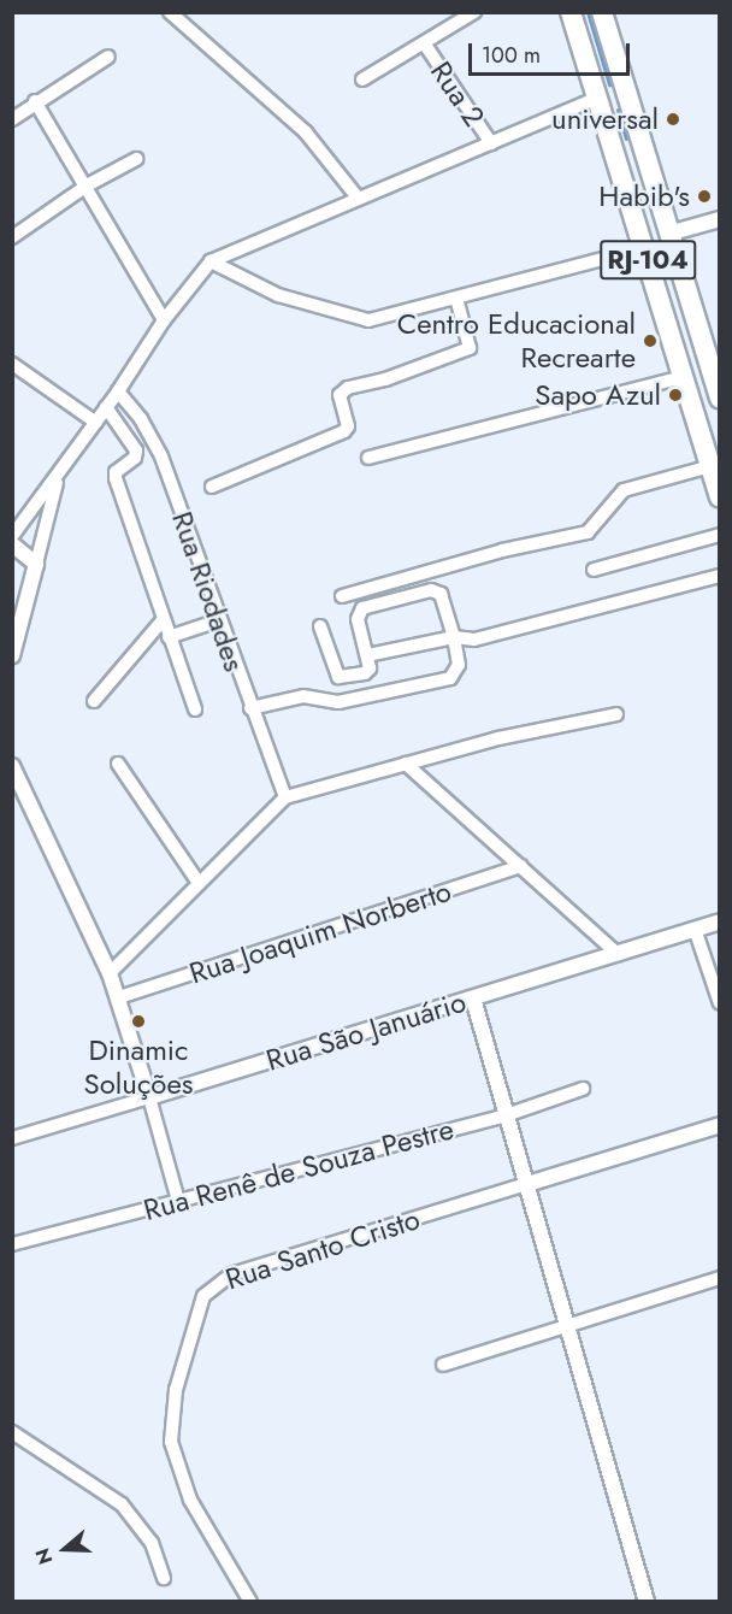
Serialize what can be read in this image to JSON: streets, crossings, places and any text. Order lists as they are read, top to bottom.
{
  "streets": {
    "highway": ["RJ-104"],
    "street": [
      "Rua 2",
      "Rua Riodades",
      "Rua Joaquim Norberto",
      "Rua São Januário",
      "Rua Renê de Souza Pestre",
      "Rua Santo Cristo"
    ]
  },
  "places": [
    "universal",
    "Habib's",
    "Centro Educacional Recrearte",
    "Sapo Azul",
    "Dinamic Soluções"
  ],
  "scale_bar": "100 m",
  "north": "left"
}
